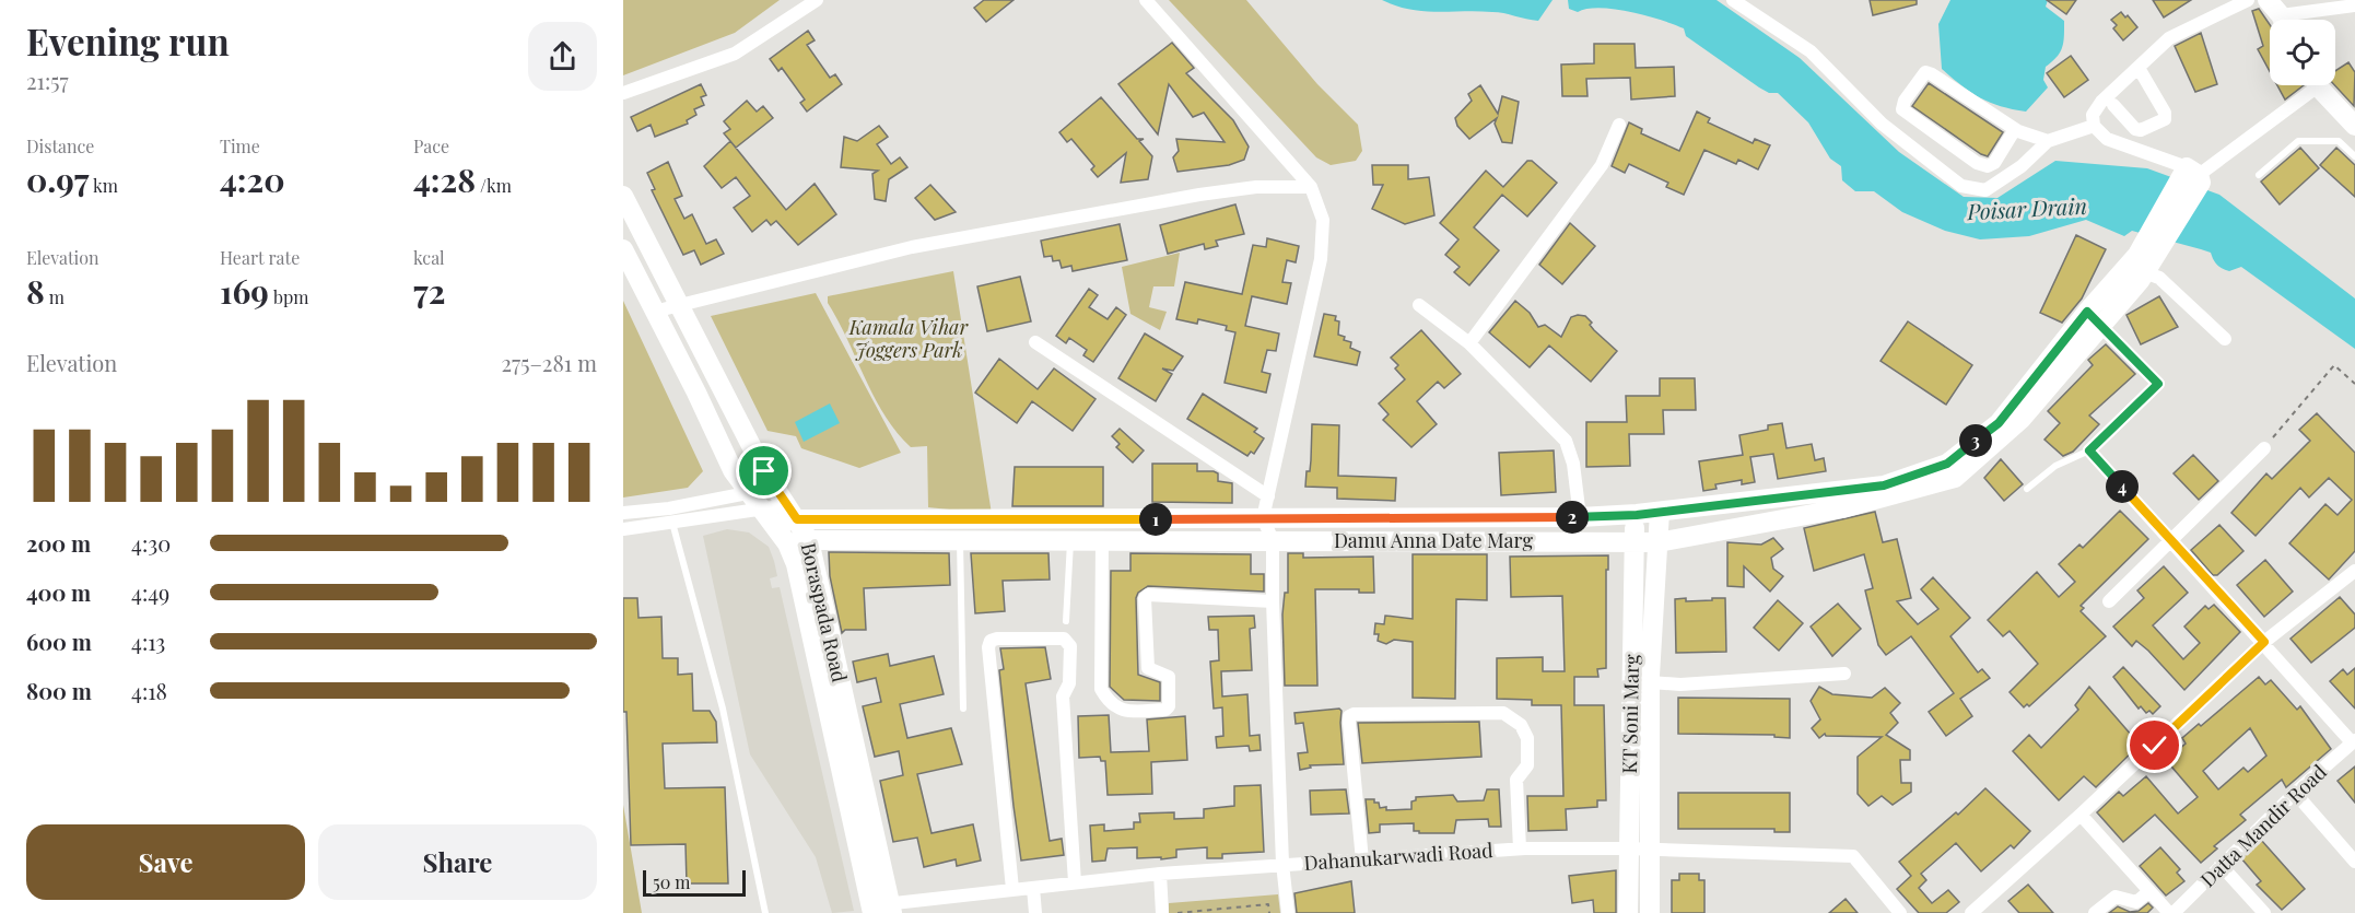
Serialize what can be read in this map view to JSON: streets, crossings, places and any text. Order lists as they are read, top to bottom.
{
  "streets": {
    "street": [
      "Damu Anna Date Marg",
      "Boraspada Road",
      "KT Soni Marg",
      "Datta Mandir Road",
      "Dahanukarwadi Road"
    ]
  },
  "crossings": [
    ["Damu Anna Date Marg", "Boraspada Road"],
    ["Damu Anna Date Marg", "KT Soni Marg"],
    ["Boraspada Road", "Dahanukarwadi Road"],
    ["KT Soni Marg", "Dahanukarwadi Road"]
  ],
  "water": ["Poisar Drain"],
  "parks": ["Kamala Vihar Joggers Park"],
  "scale_bar": "50 m",
  "page": {
    "heading": ["Evening run", "21:57"],
    "stats": [
      ["Distance", "0.97 km"],
      ["Time", "4:20"],
      ["Pace", "4:28 /km"],
      ["Elevation", "8 m"],
      ["Heart rate", "169 bpm"],
      ["kcal", "72"]
    ],
    "chart": ["Elevation", "275–281 m"],
    "pins": [
      "3",
      "4",
      "2",
      "1"
    ],
    "list": [
      {
        "name": "200 m",
        "note": "4:30"
      },
      {
        "name": "400 m",
        "note": "4:49"
      },
      {
        "name": "600 m",
        "note": "4:13"
      },
      {
        "name": "800 m",
        "note": "4:18"
      }
    ],
    "buttons": ["Save", "Share"],
    "scale": "50 m"
  }
}
